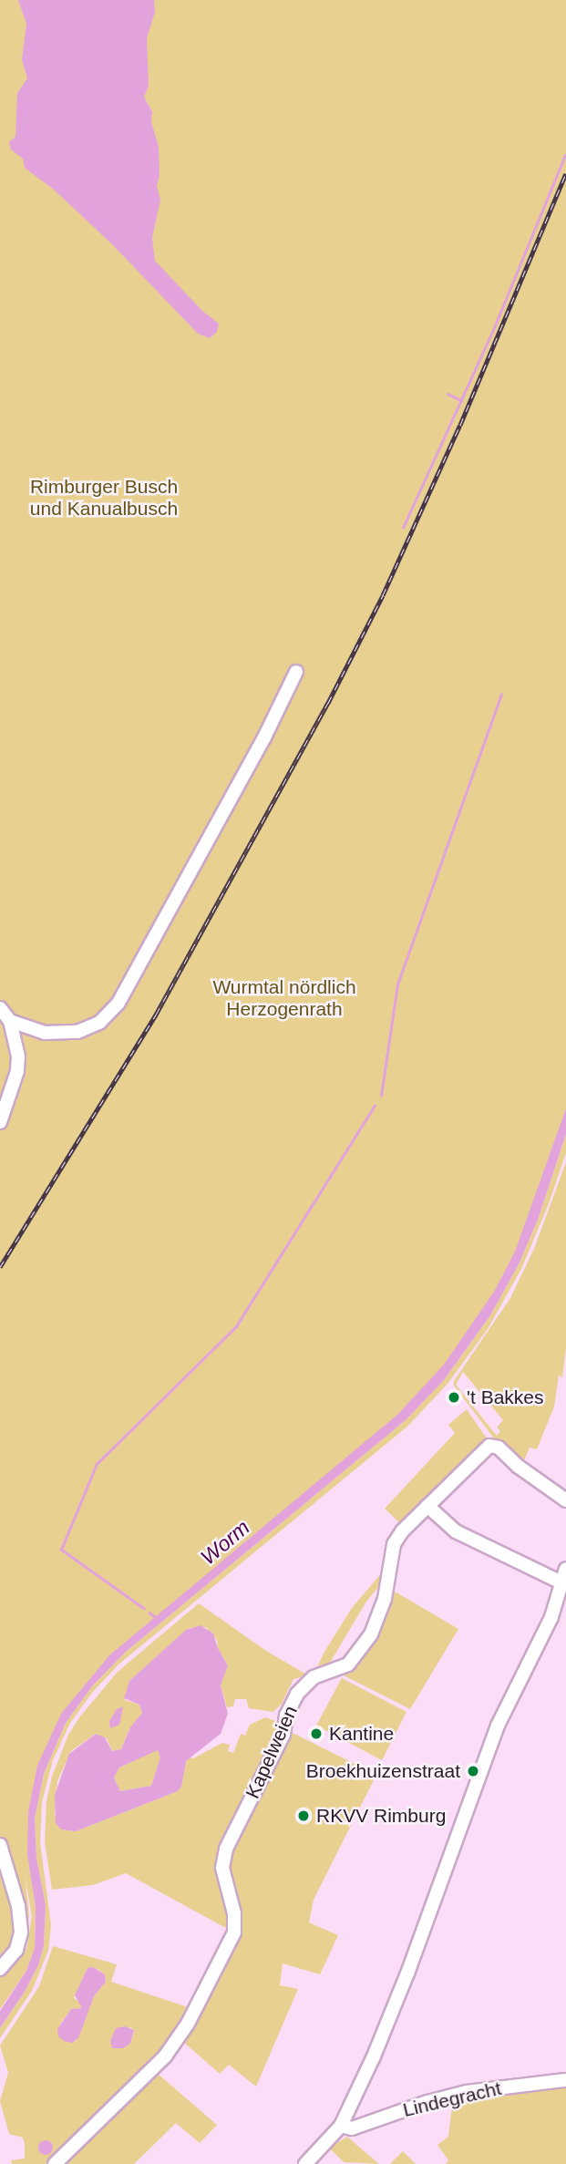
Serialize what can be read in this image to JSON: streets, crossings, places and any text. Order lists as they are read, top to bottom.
{
  "streets": {
    "street": ["Kapelweien", "Lindegracht"]
  },
  "water": ["Worm"],
  "parks": ["Rimburger Busch und Kanualbusch", "Wurmtal nördlich Herzogenrath"],
  "places": [
    "'t Bakkes",
    "Kantine",
    "Broekhuizenstraat",
    "RKVV Rimburg"
  ]
}
